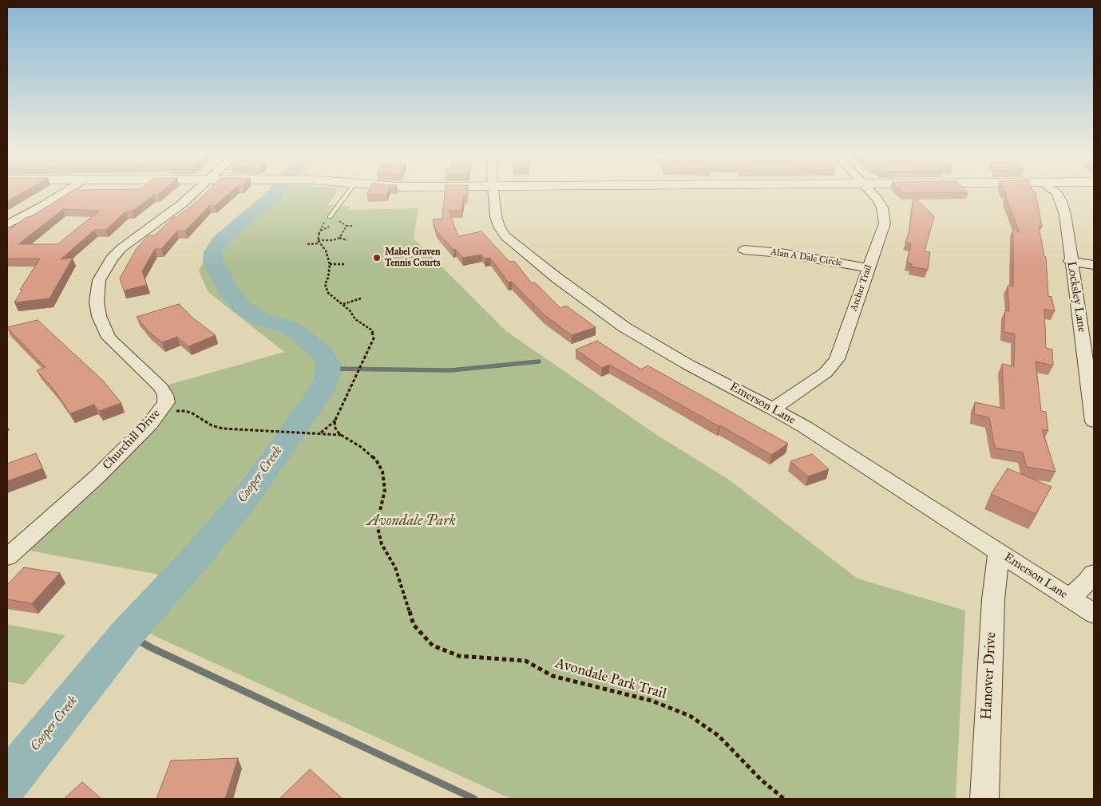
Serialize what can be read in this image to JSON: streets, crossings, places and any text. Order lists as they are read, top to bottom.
{
  "streets": {
    "street": [
      "Alan A Dale Circle",
      "Archer Trail",
      "Locksley Lane",
      "Emerson Lane",
      "Churchill Drive",
      "Hanover Drive"
    ],
    "path": ["Avondale Park Trail"]
  },
  "crossings": [
    ["Alan A Dale Circle", "Archer Trail"],
    ["Archer Trail", "Emerson Lane"],
    ["Emerson Lane", "Hanover Drive"],
    ["Churchill Drive", "Avondale Park Trail"]
  ],
  "water": ["Cooper Creek"],
  "parks": ["Avondale Park"],
  "places": ["Mabel Graven Tennis Courts"]
}
